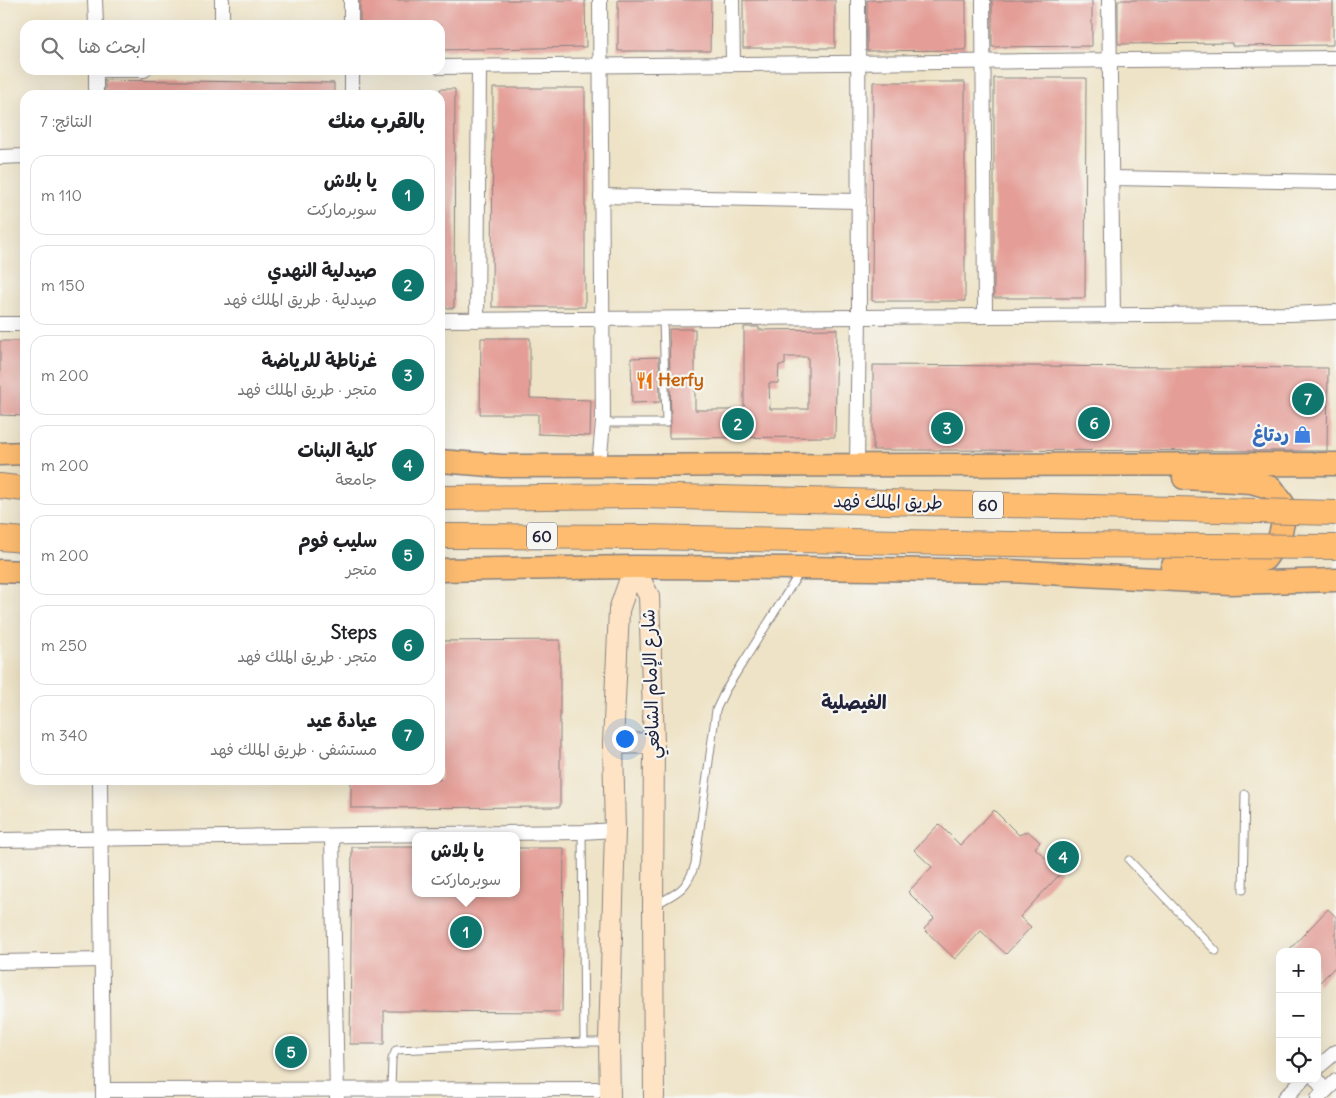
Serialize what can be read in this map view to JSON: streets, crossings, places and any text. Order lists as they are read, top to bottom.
{
  "streets": {
    "highway": ["طريق الملك فهد", "60"],
    "main road": ["شارع الإمام الشافعي"]
  },
  "districts": ["الفيصلية"],
  "places": {
    "restaurant": ["Herfy"],
    "shop": ["ردتاغ"]
  },
  "page": {
    "search": "ابحث هنا",
    "heading": ["بالقرب منك", "النتائج: 7"],
    "list": [
      {
        "mark": "1",
        "name": "يا بلاش",
        "note": "سوبرماركت",
        "value": "110 m"
      },
      {
        "mark": "2",
        "name": "صيدلية النهدي",
        "note": "صيدلية · طريق الملك فهد",
        "value": "150 m"
      },
      {
        "mark": "3",
        "name": "غرناطة للرياضة",
        "note": "متجر · طريق الملك فهد",
        "value": "200 m"
      },
      {
        "mark": "4",
        "name": "كلية البنات",
        "note": "جامعة",
        "value": "200 m"
      },
      {
        "mark": "5",
        "name": "سليب فوم",
        "note": "متجر",
        "value": "200 m"
      },
      {
        "mark": "6",
        "name": "Steps",
        "note": "متجر · طريق الملك فهد",
        "value": "250 m"
      },
      {
        "mark": "7",
        "name": "عيادة عيد",
        "note": "مستشفى · طريق الملك فهد",
        "value": "340 m"
      }
    ],
    "pins": [
      "7",
      "6",
      "2",
      "3",
      "4",
      "1",
      "5"
    ],
    "popup": ["يا بلاش", "سوبرماركت"],
    "map_buttons": ["+", "−"]
  }
}
